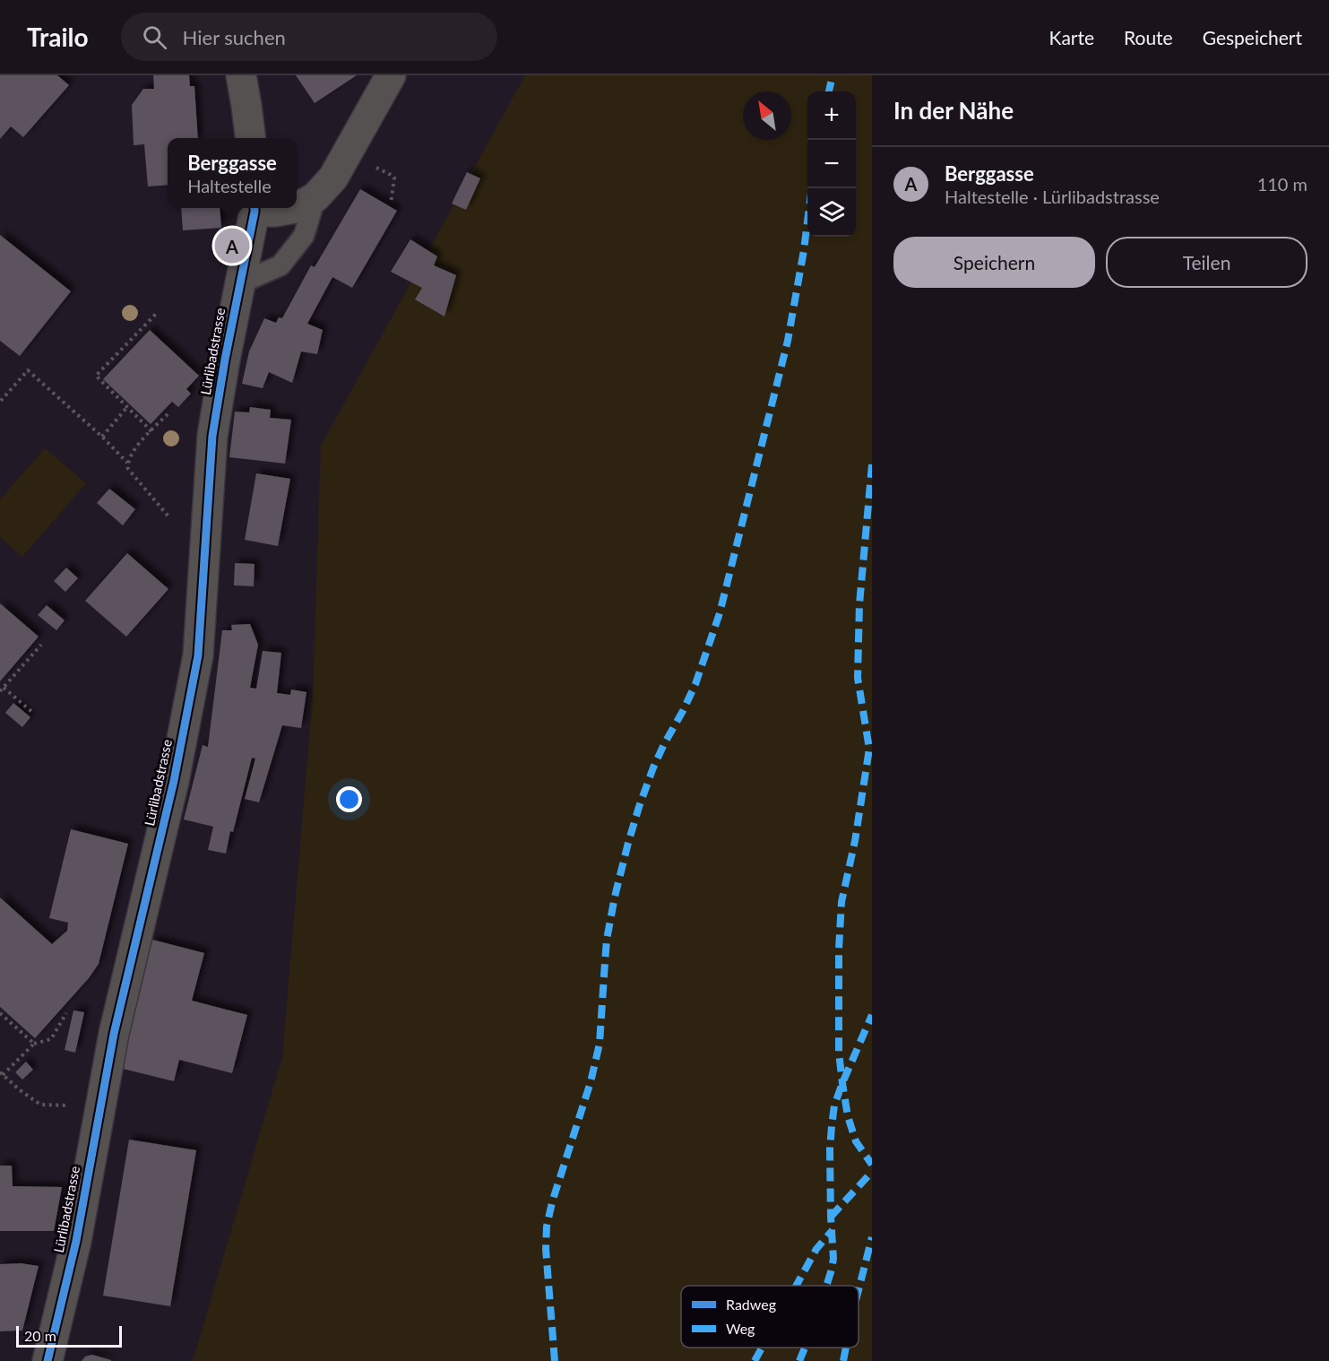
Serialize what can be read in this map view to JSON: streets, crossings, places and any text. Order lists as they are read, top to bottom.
{
  "streets": {
    "street": ["Lürlibadstrasse"]
  },
  "legend": ["Radweg", "Weg"],
  "scale_bar": "20 m",
  "north": "top left",
  "page": {
    "header": "Trailo",
    "search": "Hier suchen",
    "nav": ["Karte", "Route", "Gespeichert"],
    "heading": "In der Nähe",
    "map_buttons": ["+", "−"],
    "popup": ["Berggasse", "Haltestelle"],
    "list": [
      {
        "mark": "A",
        "name": "Berggasse",
        "note": "Haltestelle · Lürlibadstrasse",
        "value": "110 m"
      }
    ],
    "buttons": ["Speichern", "Teilen"],
    "pins": "A",
    "scale": "20 m"
  }
}
